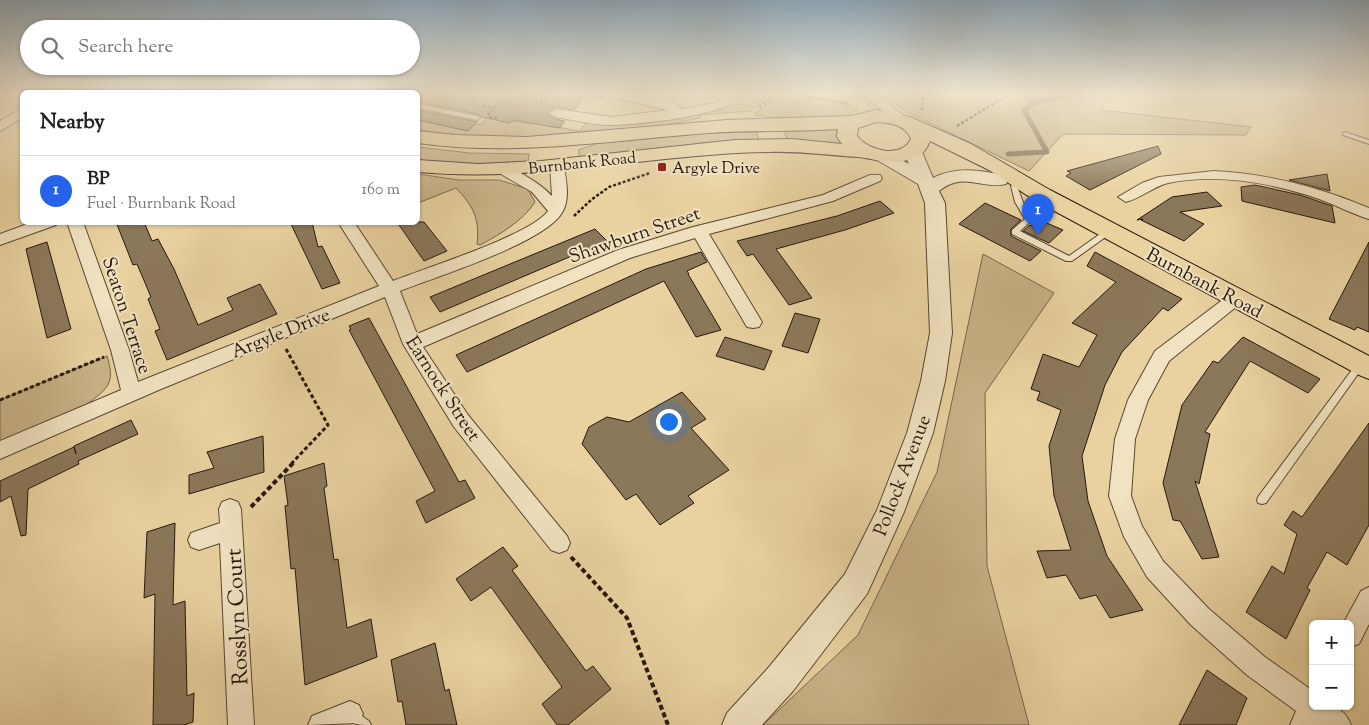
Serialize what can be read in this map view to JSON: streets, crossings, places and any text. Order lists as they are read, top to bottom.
{
  "streets": {
    "main road": ["Burnbank Road"],
    "street": [
      "Shawburn Street",
      "Seaton Terrace",
      "Argyle Drive",
      "Earnock Street",
      "Pollock Avenue",
      "Rosslyn Court"
    ]
  },
  "crossings": [
    ["Burnbank Road", "Pollock Avenue"],
    ["Shawburn Street", "Earnock Street"],
    ["Seaton Terrace", "Argyle Drive"],
    ["Argyle Drive", "Earnock Street"]
  ],
  "places": {
    "transit": ["Argyle Drive"]
  },
  "page": {
    "search": "Search here",
    "heading": "Nearby",
    "list": [
      {
        "mark": "1",
        "name": "BP",
        "note": "Fuel · Burnbank Road",
        "value": "160 m"
      }
    ],
    "pins": "1",
    "map_buttons": ["+", "−"]
  }
}
